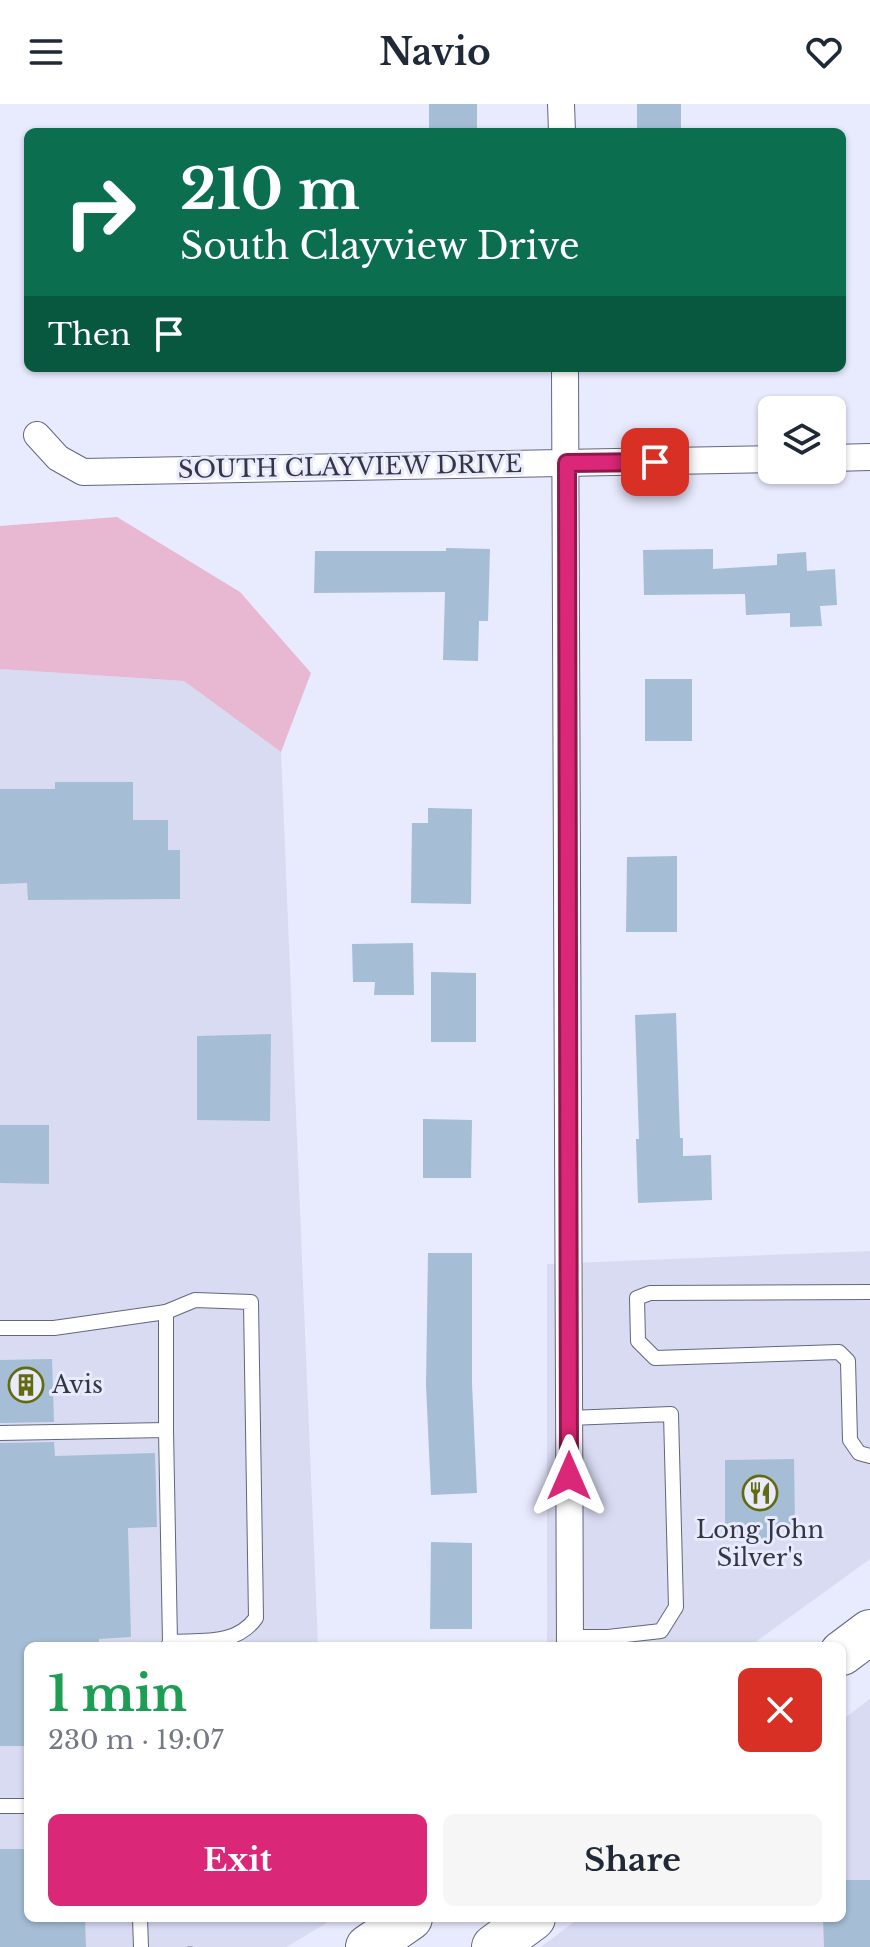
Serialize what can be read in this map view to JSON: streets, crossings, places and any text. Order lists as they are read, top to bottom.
{
  "streets": {
    "street": ["SOUTH CLAYVIEW DRIVE"]
  },
  "places": {
    "building": ["Avis"],
    "restaurant": ["Long John Silver's"]
  },
  "page": {
    "header": "Navio",
    "turn": ["210 m", "South Clayview Drive"],
    "then": "Then",
    "heading": ["1 min", "230 m · 19:07"],
    "buttons": ["Exit", "Share"]
  }
}
